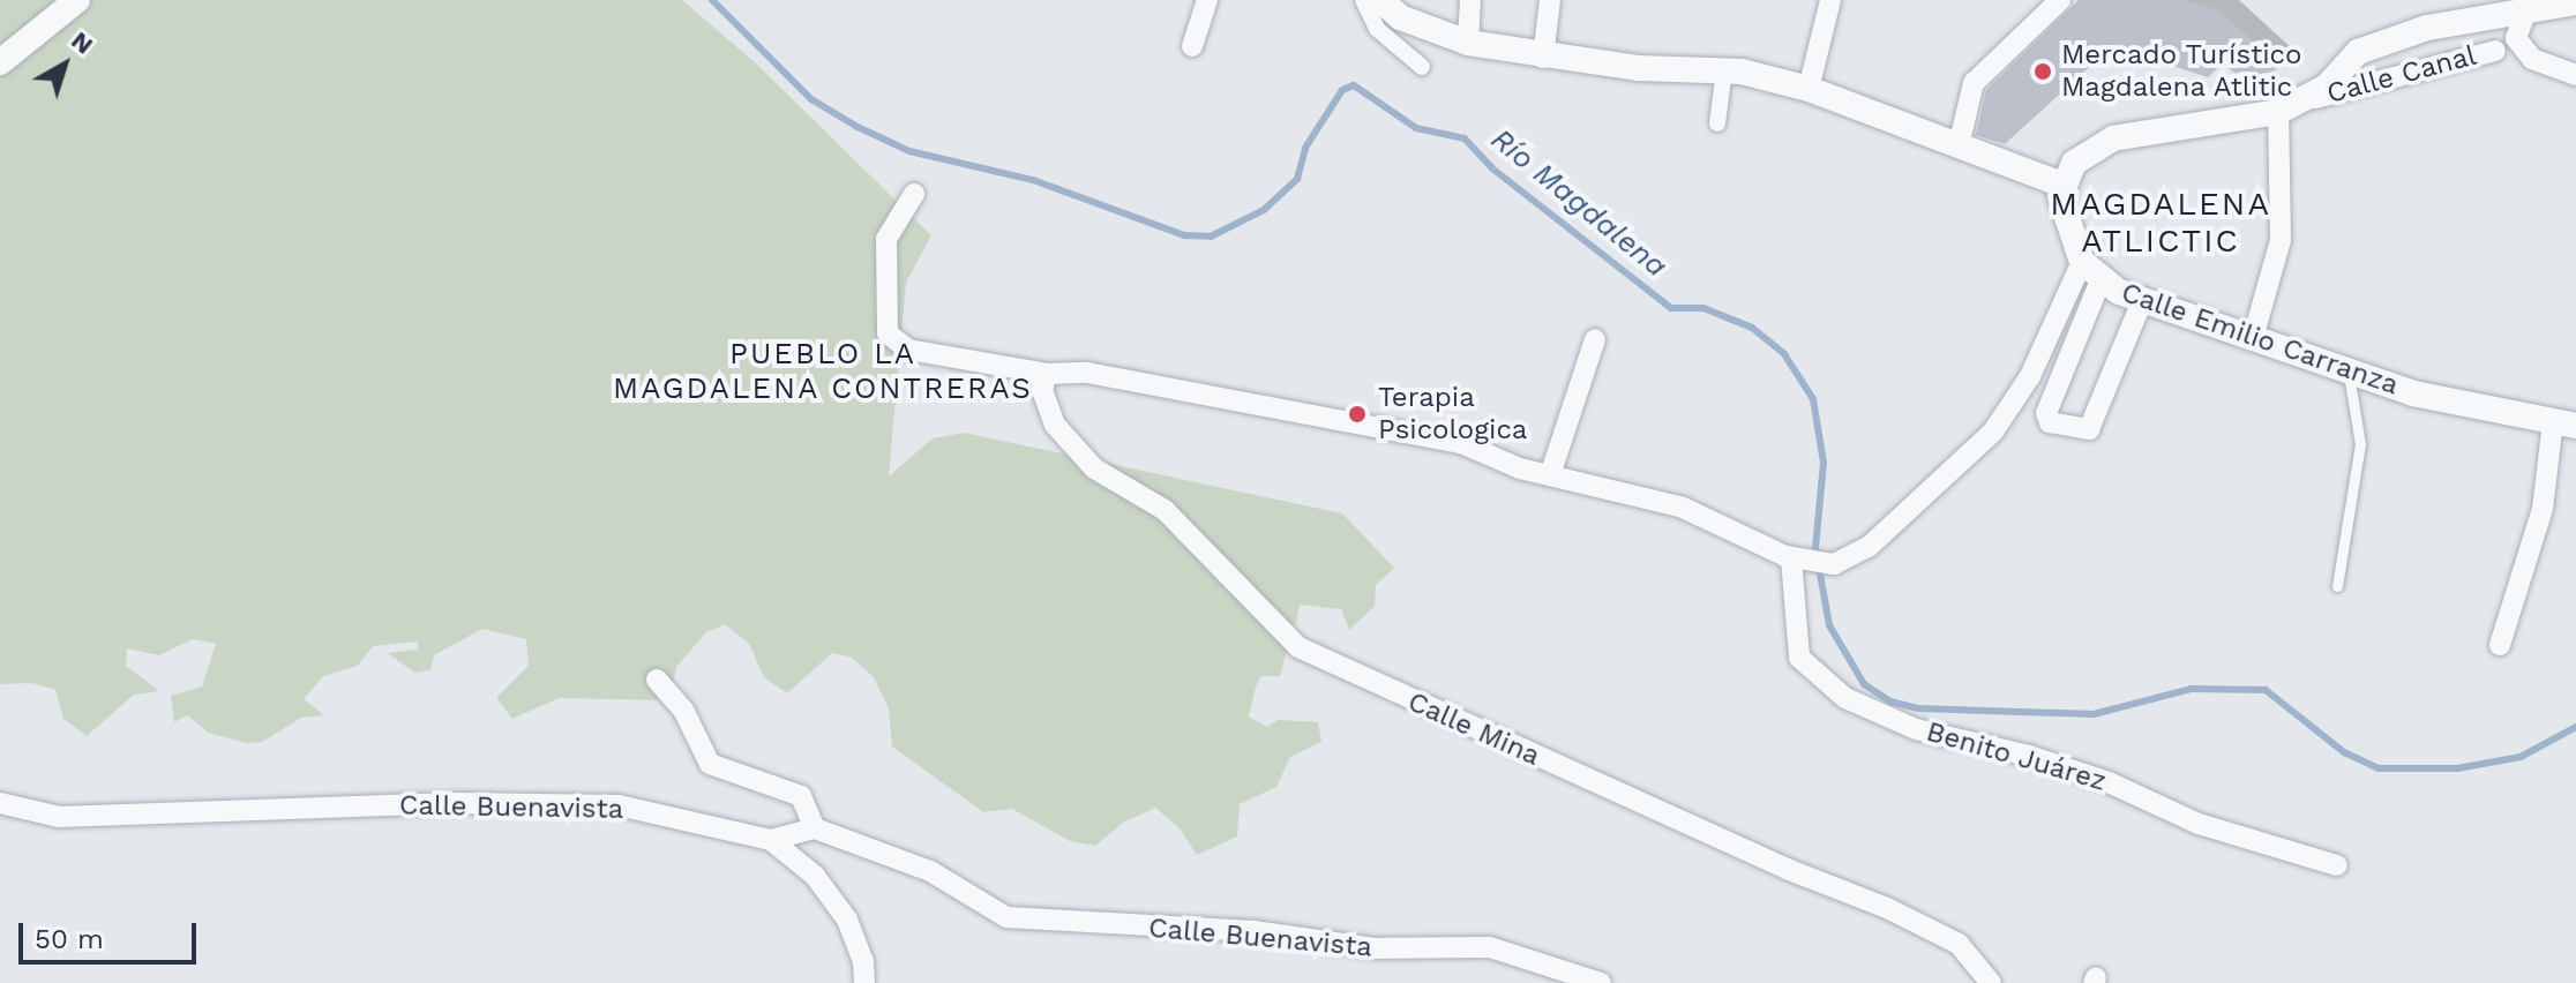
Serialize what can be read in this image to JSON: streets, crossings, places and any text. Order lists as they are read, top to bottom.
{
  "streets": {
    "street": [
      "Calle Canal",
      "Calle Emilio Carranza",
      "Calle Mina",
      "Benito Juárez",
      "Calle Buenavista"
    ]
  },
  "districts": ["MAGDALENA ATLICTIC", "PUEBLO LA MAGDALENA CONTRERAS"],
  "water": ["Río Magdalena"],
  "places": ["Mercado Turístico Magdalena Atlitic", "Terapia Psicologica"],
  "scale_bar": "50 m",
  "north": "top right"
}
